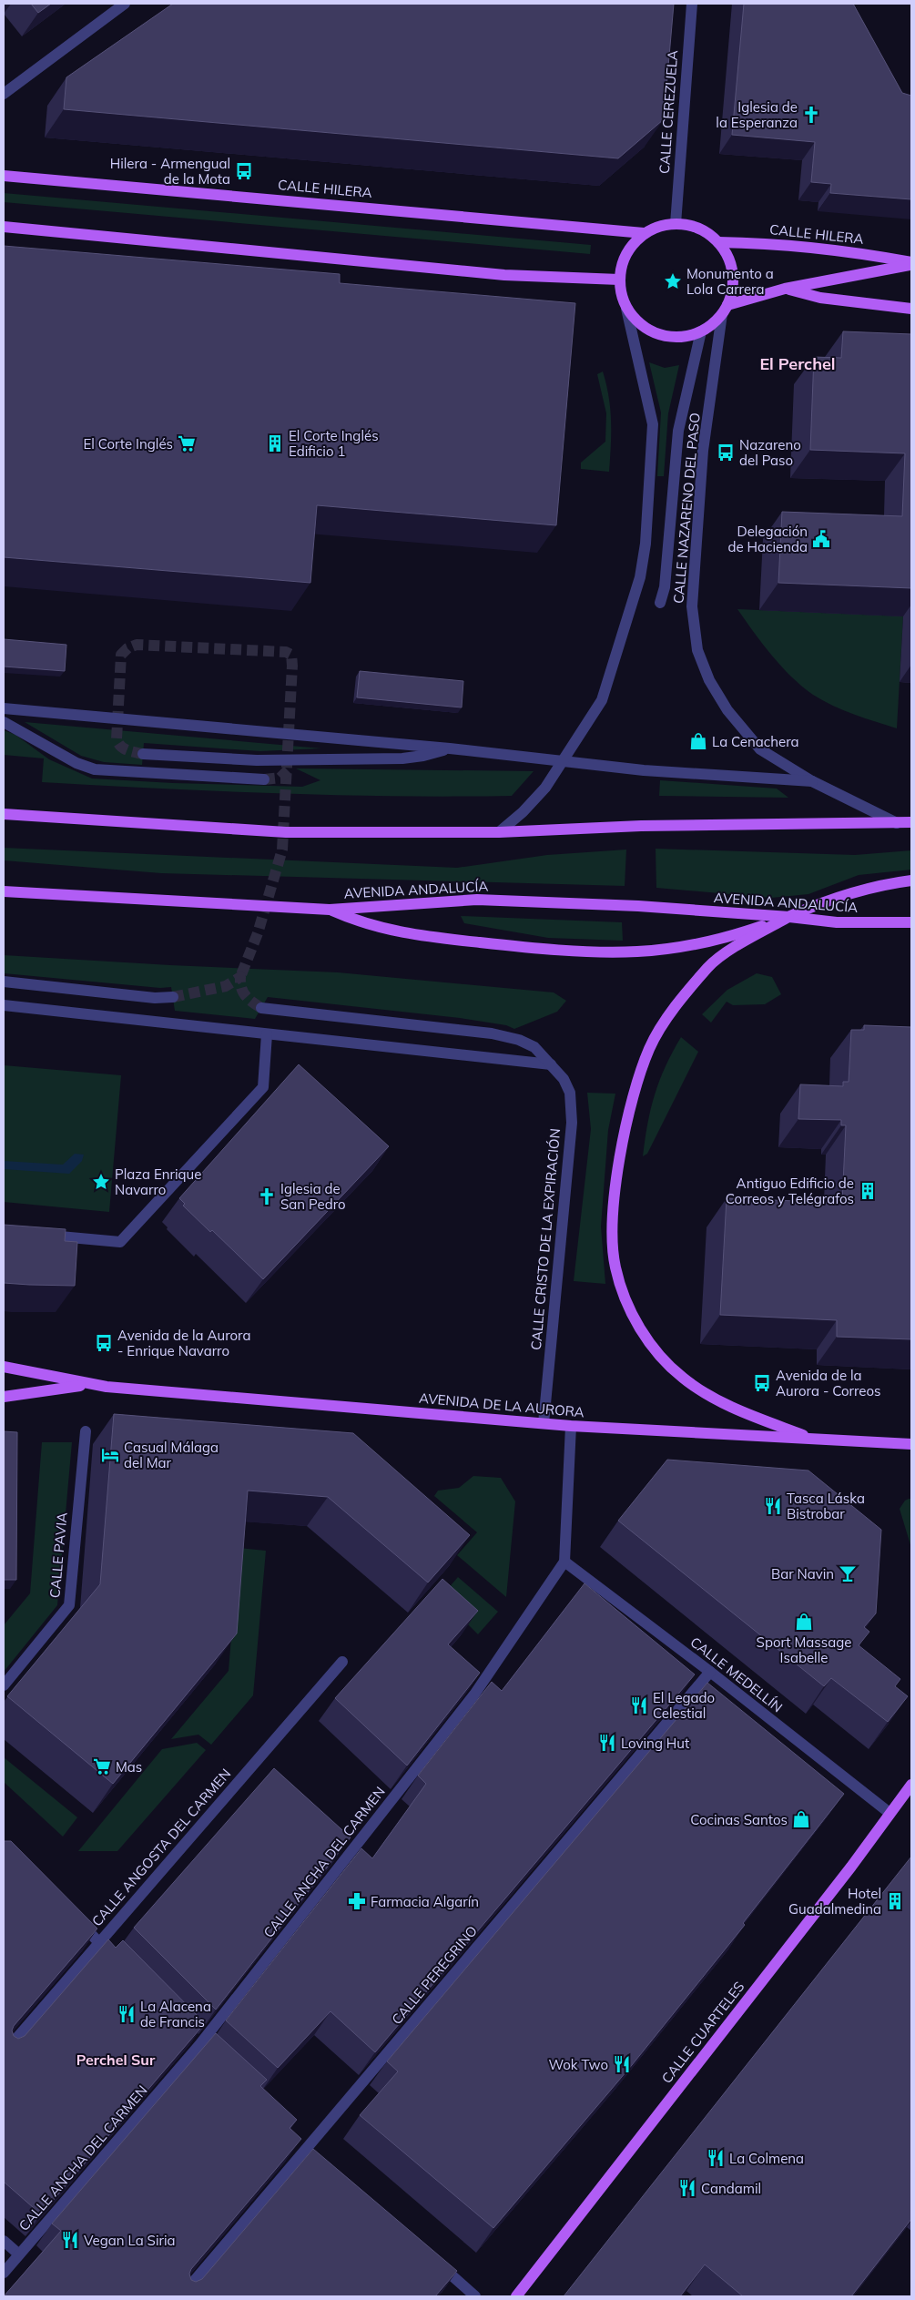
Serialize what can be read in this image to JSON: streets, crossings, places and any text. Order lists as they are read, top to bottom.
{
  "streets": {
    "main road": [
      "CALLE HILERA",
      "AVENIDA ANDALUCÍA",
      "AVENIDA DE LA AURORA",
      "CALLE CUARTELES"
    ],
    "street": [
      "CALLE CEREZUELA",
      "CALLE NAZARENO DEL PASO",
      "CALLE CRISTO DE LA EXPIRACIÓN",
      "CALLE PAVIA",
      "CALLE MEDELLÍN",
      "CALLE ANGOSTA DEL CARMEN",
      "CALLE ANCHA DEL CARMEN",
      "CALLE PEREGRINO"
    ]
  },
  "crossings": [
    ["CALLE CEREZUELA", "CALLE HILERA"],
    ["CALLE CEREZUELA", "CALLE NAZARENO DEL PASO"],
    ["CALLE HILERA", "CALLE NAZARENO DEL PASO"],
    ["CALLE CRISTO DE LA EXPIRACIÓN", "AVENIDA DE LA AURORA"],
    ["CALLE MEDELLÍN", "CALLE ANCHA DEL CARMEN"],
    ["CALLE MEDELLÍN", "CALLE PEREGRINO"],
    ["CALLE MEDELLÍN", "CALLE CUARTELES"]
  ],
  "districts": ["El Perchel", "Perchel Sur"],
  "places": {
    "church": ["Iglesia de la Esperanza", "Iglesia de San Pedro"],
    "bus stop": [
      "Hilera - Armengual de la Mota",
      "Nazareno del Paso",
      "Avenida de la Aurora - Enrique Navarro",
      "Avenida de la Aurora - Correos"
    ],
    "place": ["Monumento a Lola Carrera", "Plaza Enrique Navarro"],
    "supermarket": ["El Corte Inglés", "Mas"],
    "building": ["El Corte Inglés Edificio 1", "Antiguo Edificio de Correos y Telégrafos", "Hotel Guadalmedina"],
    "public building": ["Delegación de Hacienda"],
    "shop": ["La Cenachera", "Sport Massage Isabelle", "Cocinas Santos"],
    "hotel": ["Casual Málaga del Mar"],
    "restaurant": [
      "Tasca Láska Bistrobar",
      "El Legado Celestial",
      "Loving Hut",
      "La Alacena de Francis",
      "Wok Two",
      "La Colmena",
      "Candamil",
      "Vegan La Siria"
    ],
    "bar": ["Bar Navin"],
    "pharmacy": ["Farmacia Algarín"]
  }
}
